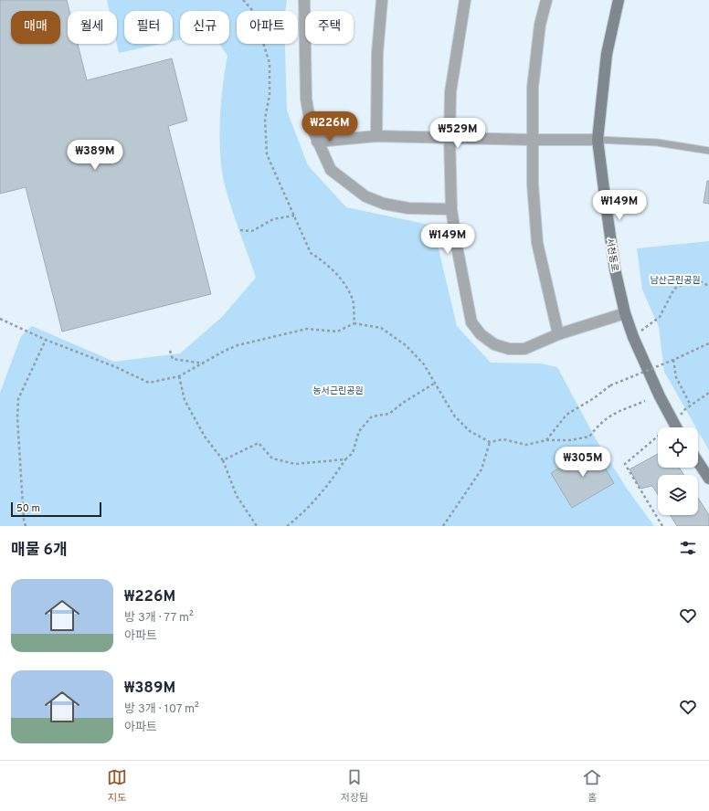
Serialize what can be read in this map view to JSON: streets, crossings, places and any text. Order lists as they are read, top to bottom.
{
  "streets": {
    "street": ["서천동로"]
  },
  "parks": ["남산근린공원", "농서근린공원"],
  "scale_bar": "50 m",
  "page": {
    "chip": [
      "매매",
      "월세",
      "필터",
      "신규",
      "아파트",
      "주택"
    ],
    "price": [
      "₩226M",
      "₩529M",
      "₩389M",
      "₩149M",
      "₩149M",
      "₩305M"
    ],
    "scale": "50 m",
    "heading": "매물 6개",
    "list": [
      {
        "name": "₩226M",
        "note": "방 3개 · 77 m² · 아파트"
      },
      {
        "name": "₩389M",
        "note": "방 3개 · 107 m² · 아파트"
      }
    ],
    "tabs": ["지도", "저장됨", "홈"]
  }
}
